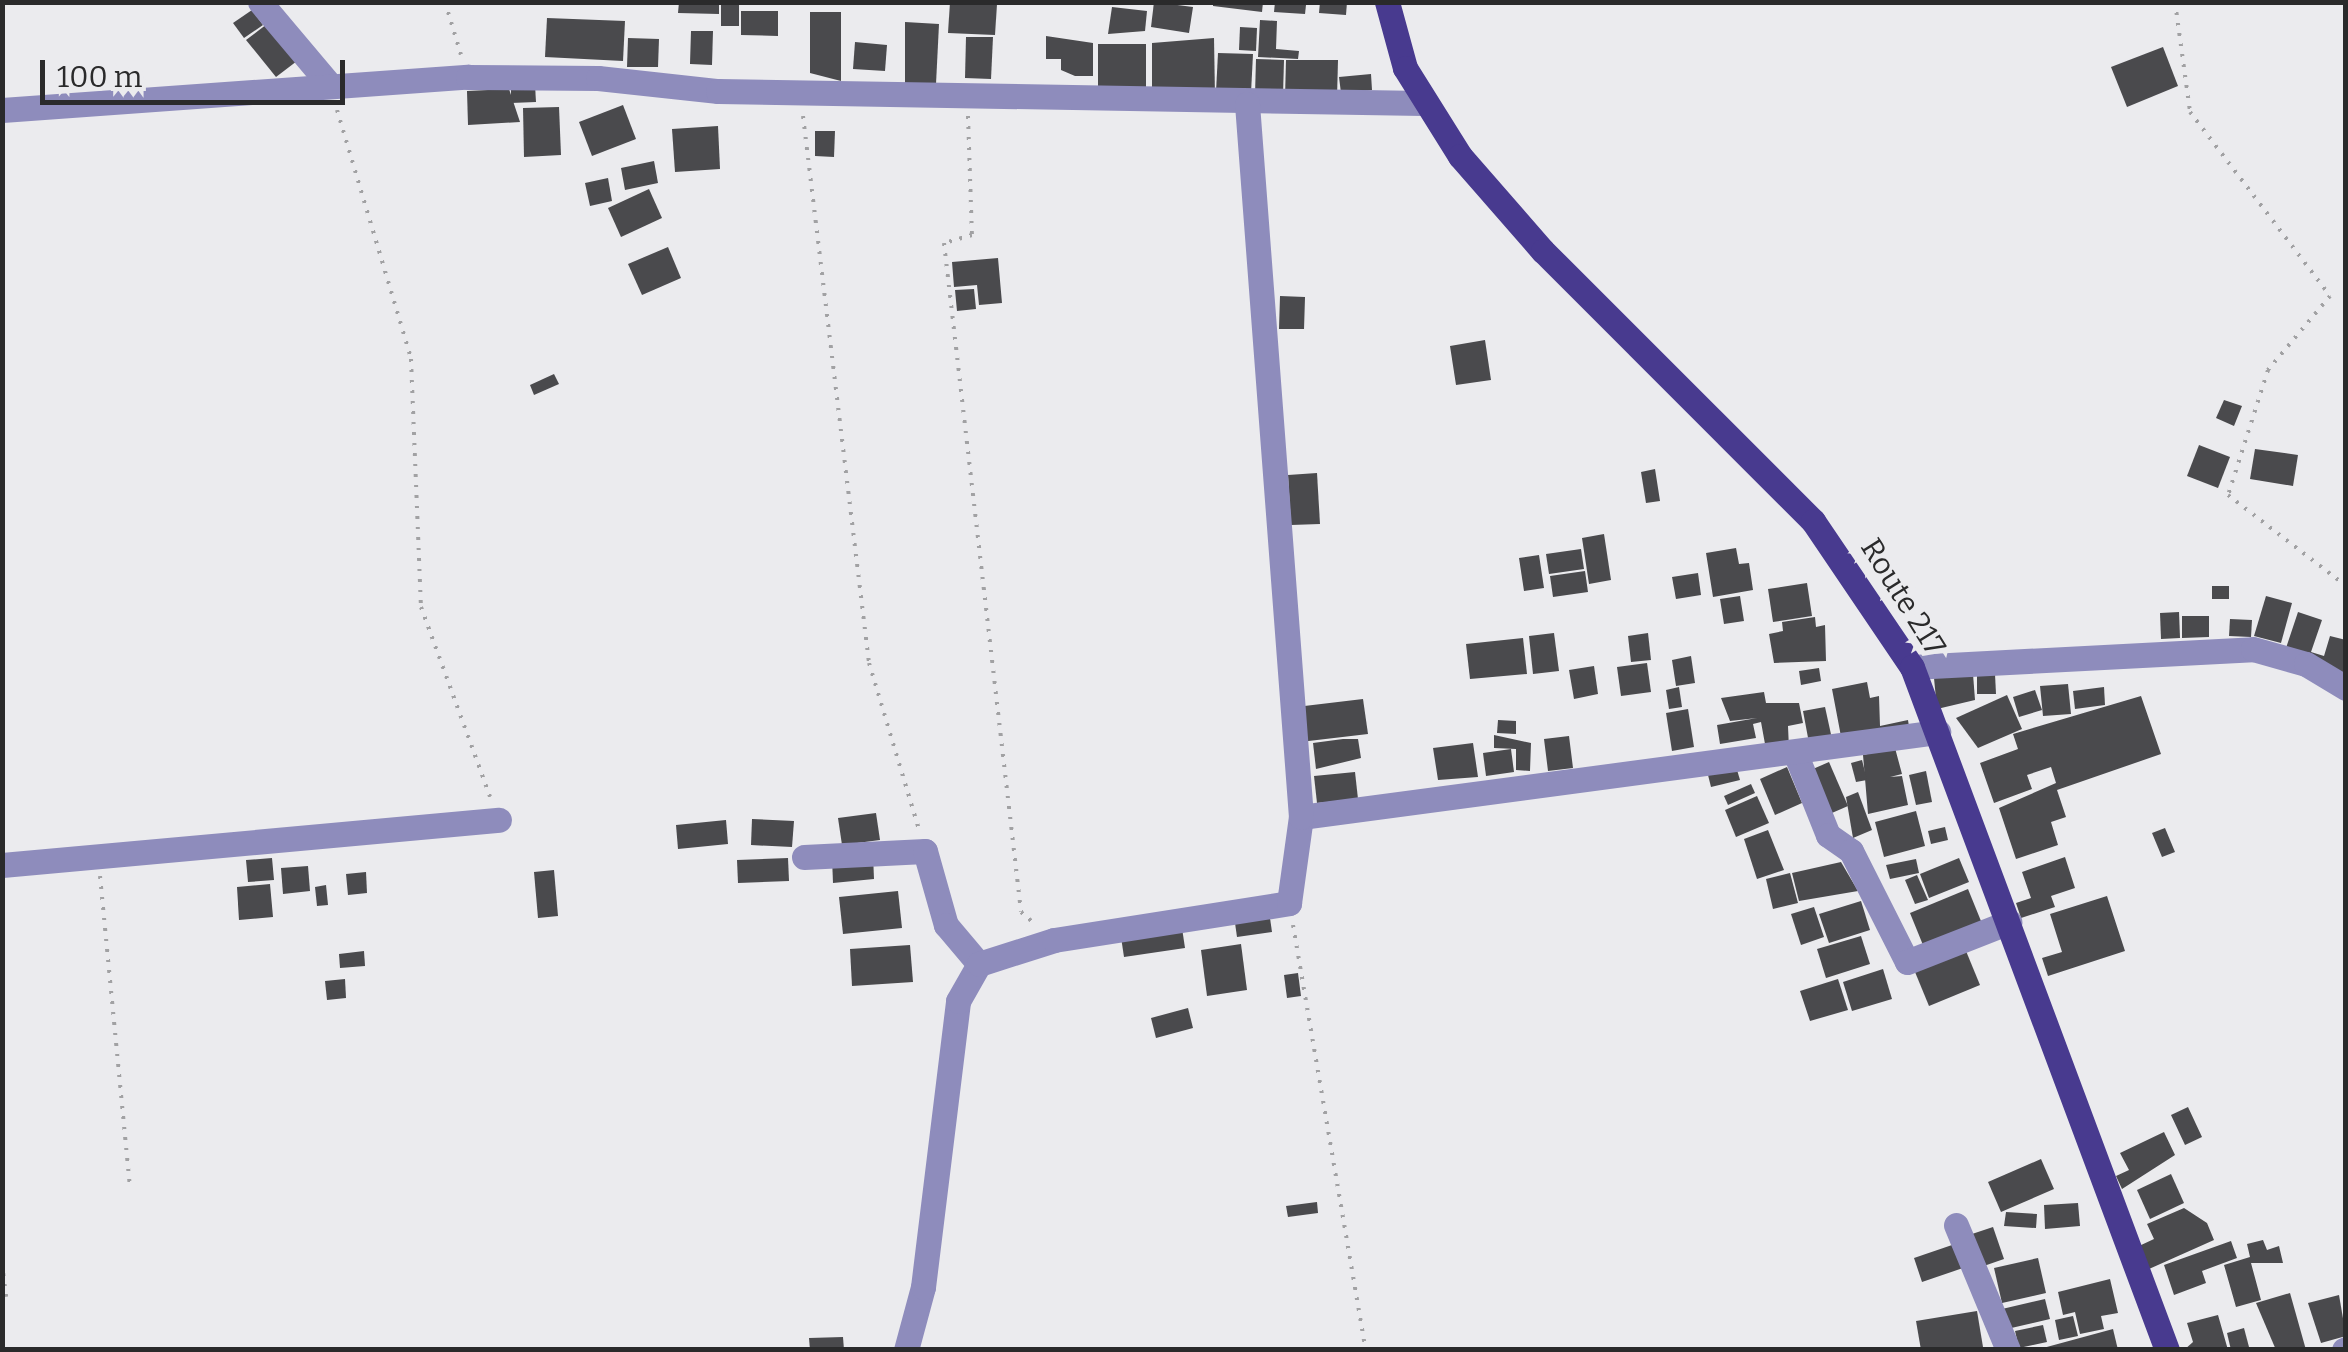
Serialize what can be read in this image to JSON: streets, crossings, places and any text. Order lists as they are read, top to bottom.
{
  "streets": {
    "main road": ["Route 217"]
  },
  "scale_bar": "100 m"
}
